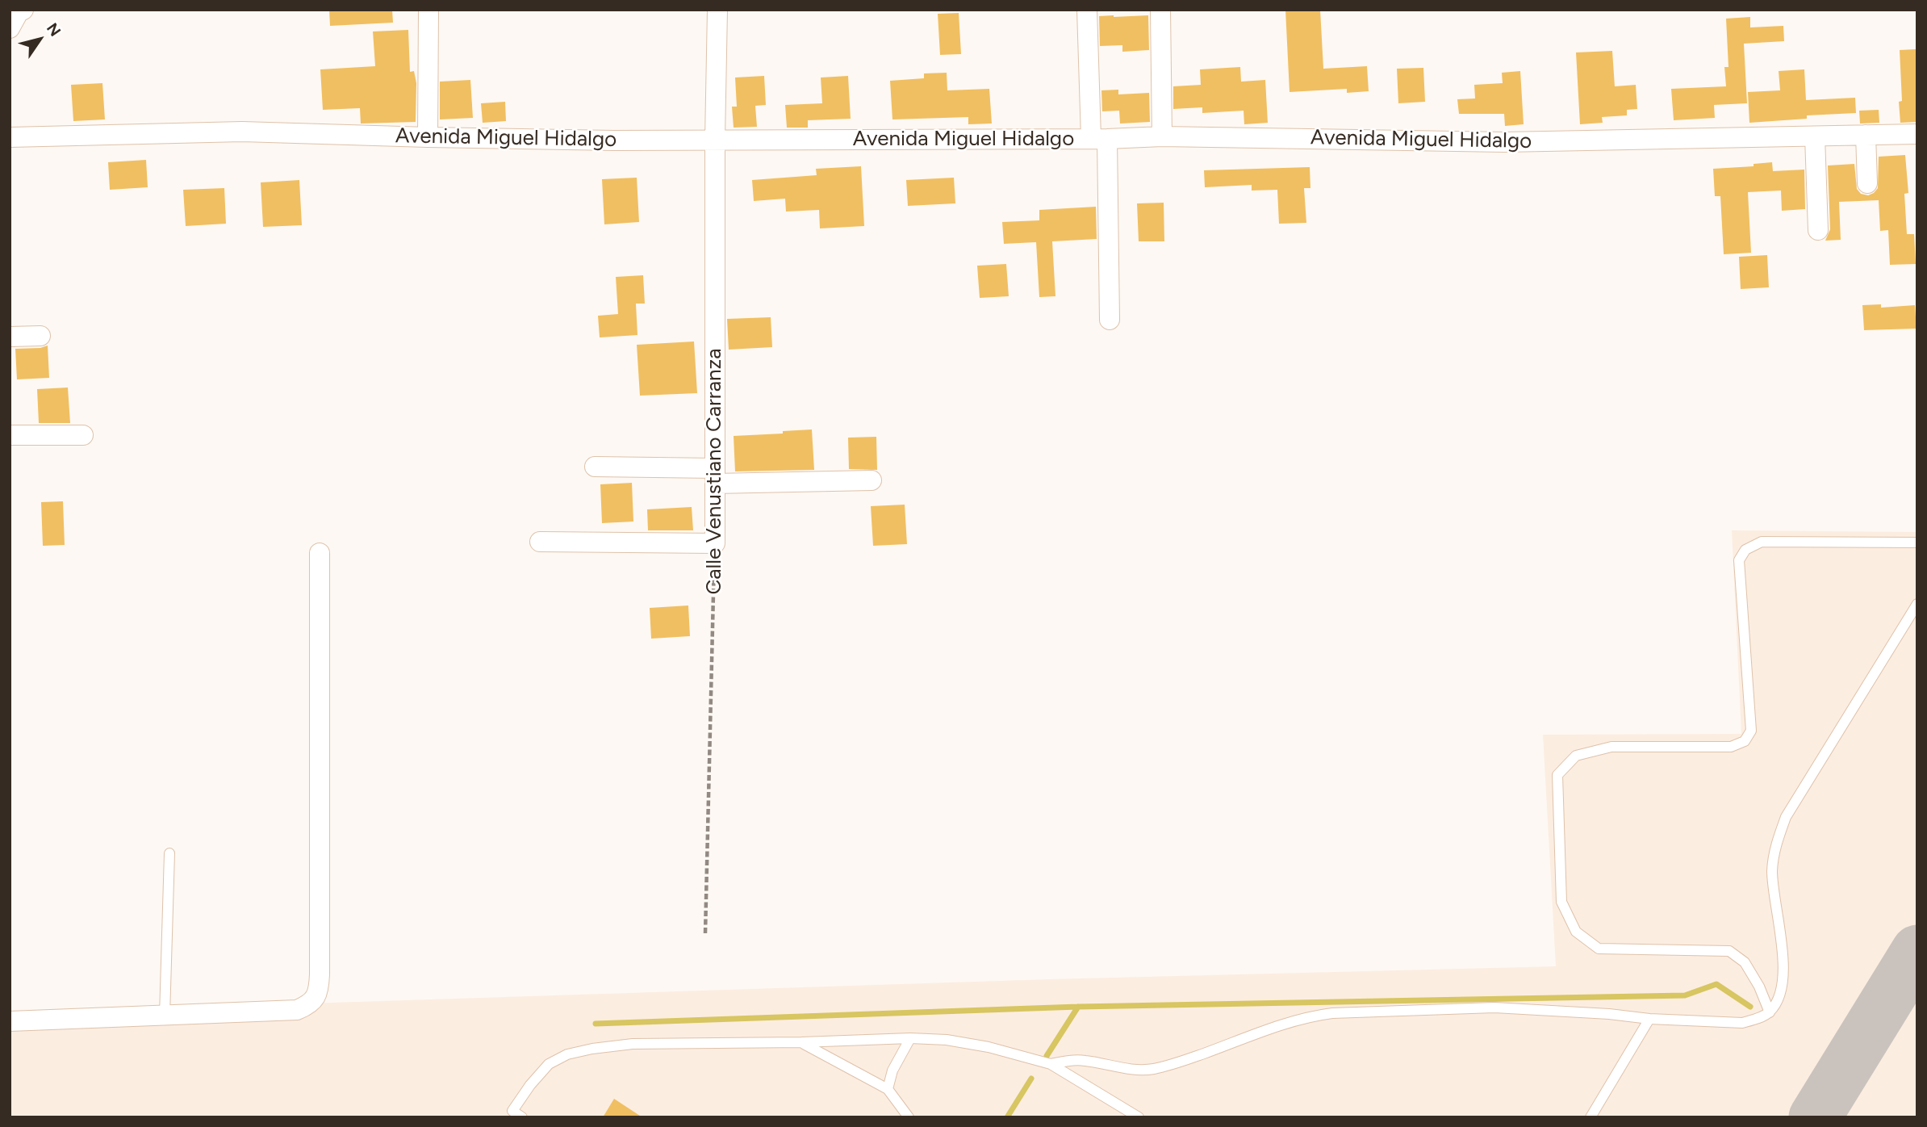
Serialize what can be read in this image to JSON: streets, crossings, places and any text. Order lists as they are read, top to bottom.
{
  "streets": {
    "street": ["Avenida Miguel Hidalgo", "Calle Venustiano Carranza"]
  },
  "crossings": [
    ["Avenida Miguel Hidalgo", "Calle Venustiano Carranza"]
  ],
  "north": "top right"
}
